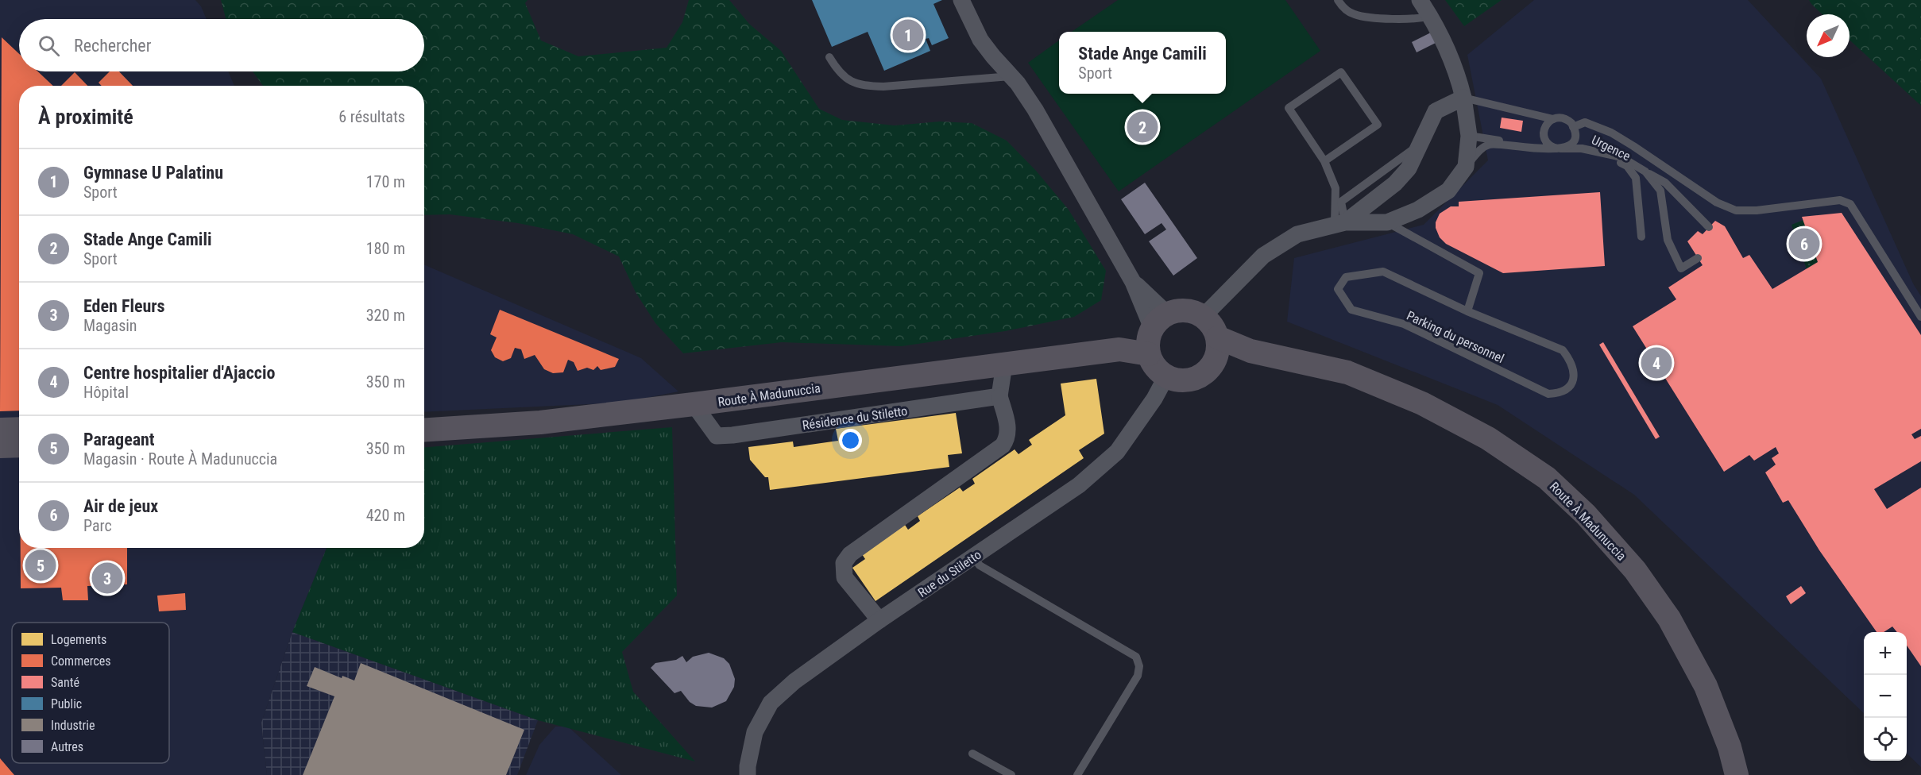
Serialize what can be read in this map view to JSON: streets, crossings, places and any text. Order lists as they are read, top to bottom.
{
  "streets": {
    "main road": ["Route À Madunuccia"],
    "street": ["Résidence du Stiletto", "Rue du Stiletto"],
    "lane": ["Urgence", "Parking du personnel"]
  },
  "crossings": [
    ["Route À Madunuccia", "Résidence du Stiletto"],
    ["Route À Madunuccia", "Rue du Stiletto"]
  ],
  "legend": [
    "Logements",
    "Commerces",
    "Santé",
    "Public",
    "Industrie",
    "Autres"
  ],
  "north": "bottom left",
  "page": {
    "pins": [
      "1",
      "2",
      "6",
      "4",
      "5",
      "3"
    ],
    "search": "Rechercher",
    "popup": ["Stade Ange Camili", "Sport"],
    "heading": ["À proximité", "6 résultats"],
    "list": [
      {
        "mark": "1",
        "name": "Gymnase U Palatinu",
        "note": "Sport",
        "value": "170 m"
      },
      {
        "mark": "2",
        "name": "Stade Ange Camili",
        "note": "Sport",
        "value": "180 m"
      },
      {
        "mark": "3",
        "name": "Eden Fleurs",
        "note": "Magasin",
        "value": "320 m"
      },
      {
        "mark": "4",
        "name": "Centre hospitalier d'Ajaccio",
        "note": "Hôpital",
        "value": "350 m"
      },
      {
        "mark": "5",
        "name": "Parageant",
        "note": "Magasin · Route À Madunuccia",
        "value": "350 m"
      },
      {
        "mark": "6",
        "name": "Air de jeux",
        "note": "Parc",
        "value": "420 m"
      }
    ],
    "map_buttons": ["+", "−"]
  }
}
